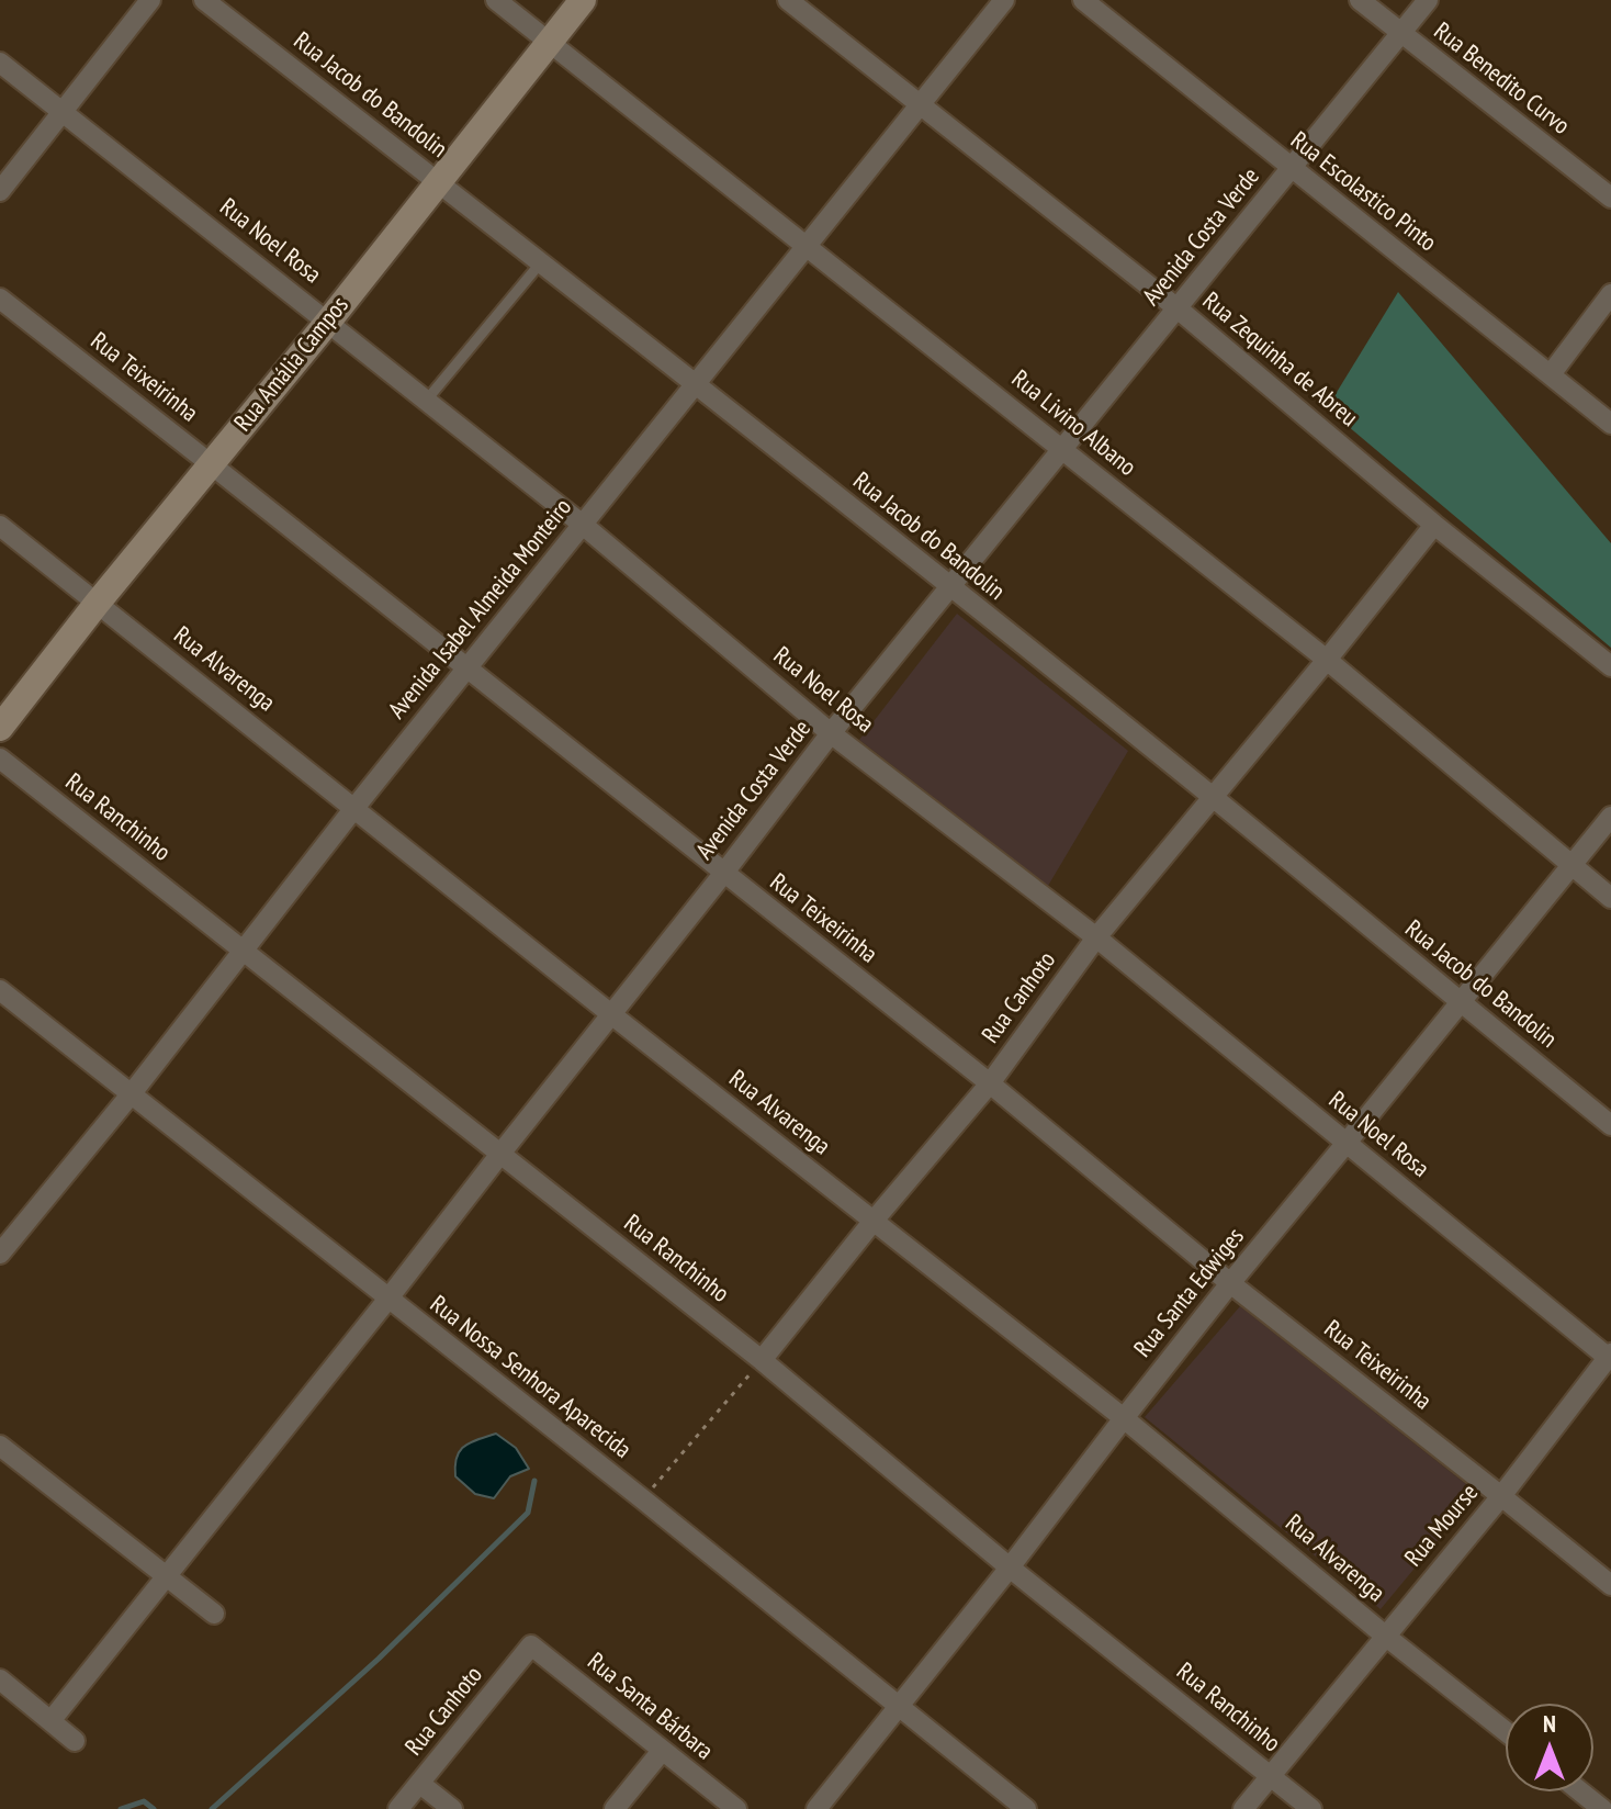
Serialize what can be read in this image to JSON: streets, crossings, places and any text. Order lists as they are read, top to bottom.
{
  "streets": {
    "street": [
      "Rua Benedito Curvo",
      "Rua Jacob do Bandolin",
      "Rua Escolastico Pinto",
      "Avenida Costa Verde",
      "Rua Noel Rosa",
      "Rua Zequinha de Abreu",
      "Rua Amália Campos",
      "Rua Teixeirinha",
      "Rua Livino Albano",
      "Avenida Isabel Almeida Monteiro",
      "Rua Alvarenga",
      "Rua Ranchinho",
      "Rua Canhoto",
      "Rua Santa Edwiges",
      "Rua Nossa Senhora Aparecida",
      "Rua Mourse",
      "Rua Santa Bárbara"
    ]
  },
  "crossings": [
    ["Rua Benedito Curvo", "Avenida Costa Verde"],
    ["Rua Jacob do Bandolin", "Avenida Costa Verde"],
    ["Rua Jacob do Bandolin", "Rua Amália Campos"],
    ["Rua Jacob do Bandolin", "Avenida Isabel Almeida Monteiro"],
    ["Rua Jacob do Bandolin", "Rua Canhoto"],
    ["Rua Jacob do Bandolin", "Rua Santa Edwiges"],
    ["Rua Escolastico Pinto", "Avenida Costa Verde"],
    ["Avenida Costa Verde", "Rua Noel Rosa"],
    ["Avenida Costa Verde", "Rua Zequinha de Abreu"],
    ["Avenida Costa Verde", "Rua Teixeirinha"],
    ["Avenida Costa Verde", "Rua Livino Albano"],
    ["Avenida Costa Verde", "Rua Alvarenga"],
    ["Avenida Costa Verde", "Rua Ranchinho"],
    ["Avenida Costa Verde", "Rua Nossa Senhora Aparecida"],
    ["Rua Noel Rosa", "Rua Amália Campos"],
    ["Rua Noel Rosa", "Avenida Isabel Almeida Monteiro"],
    ["Rua Noel Rosa", "Rua Canhoto"],
    ["Rua Noel Rosa", "Rua Santa Edwiges"],
    ["Rua Noel Rosa", "Rua Mourse"],
    ["Rua Zequinha de Abreu", "Avenida Isabel Almeida Monteiro"],
    ["Rua Zequinha de Abreu", "Rua Canhoto"],
    ["Rua Amália Campos", "Rua Teixeirinha"],
    ["Rua Amália Campos", "Rua Livino Albano"],
    ["Rua Amália Campos", "Rua Alvarenga"],
    ["Rua Teixeirinha", "Avenida Isabel Almeida Monteiro"],
    ["Rua Teixeirinha", "Rua Canhoto"],
    ["Rua Teixeirinha", "Rua Santa Edwiges"],
    ["Rua Teixeirinha", "Rua Mourse"],
    ["Rua Livino Albano", "Avenida Isabel Almeida Monteiro"],
    ["Rua Livino Albano", "Rua Canhoto"],
    ["Rua Livino Albano", "Rua Santa Edwiges"],
    ["Avenida Isabel Almeida Monteiro", "Rua Alvarenga"],
    ["Avenida Isabel Almeida Monteiro", "Rua Ranchinho"],
    ["Avenida Isabel Almeida Monteiro", "Rua Nossa Senhora Aparecida"],
    ["Rua Alvarenga", "Rua Canhoto"],
    ["Rua Alvarenga", "Rua Santa Edwiges"],
    ["Rua Alvarenga", "Rua Mourse"],
    ["Rua Ranchinho", "Rua Canhoto"],
    ["Rua Ranchinho", "Rua Santa Edwiges"],
    ["Rua Ranchinho", "Rua Mourse"],
    ["Rua Canhoto", "Rua Santa Bárbara"],
    ["Rua Santa Edwiges", "Rua Nossa Senhora Aparecida"]
  ],
  "north": "top"
}
